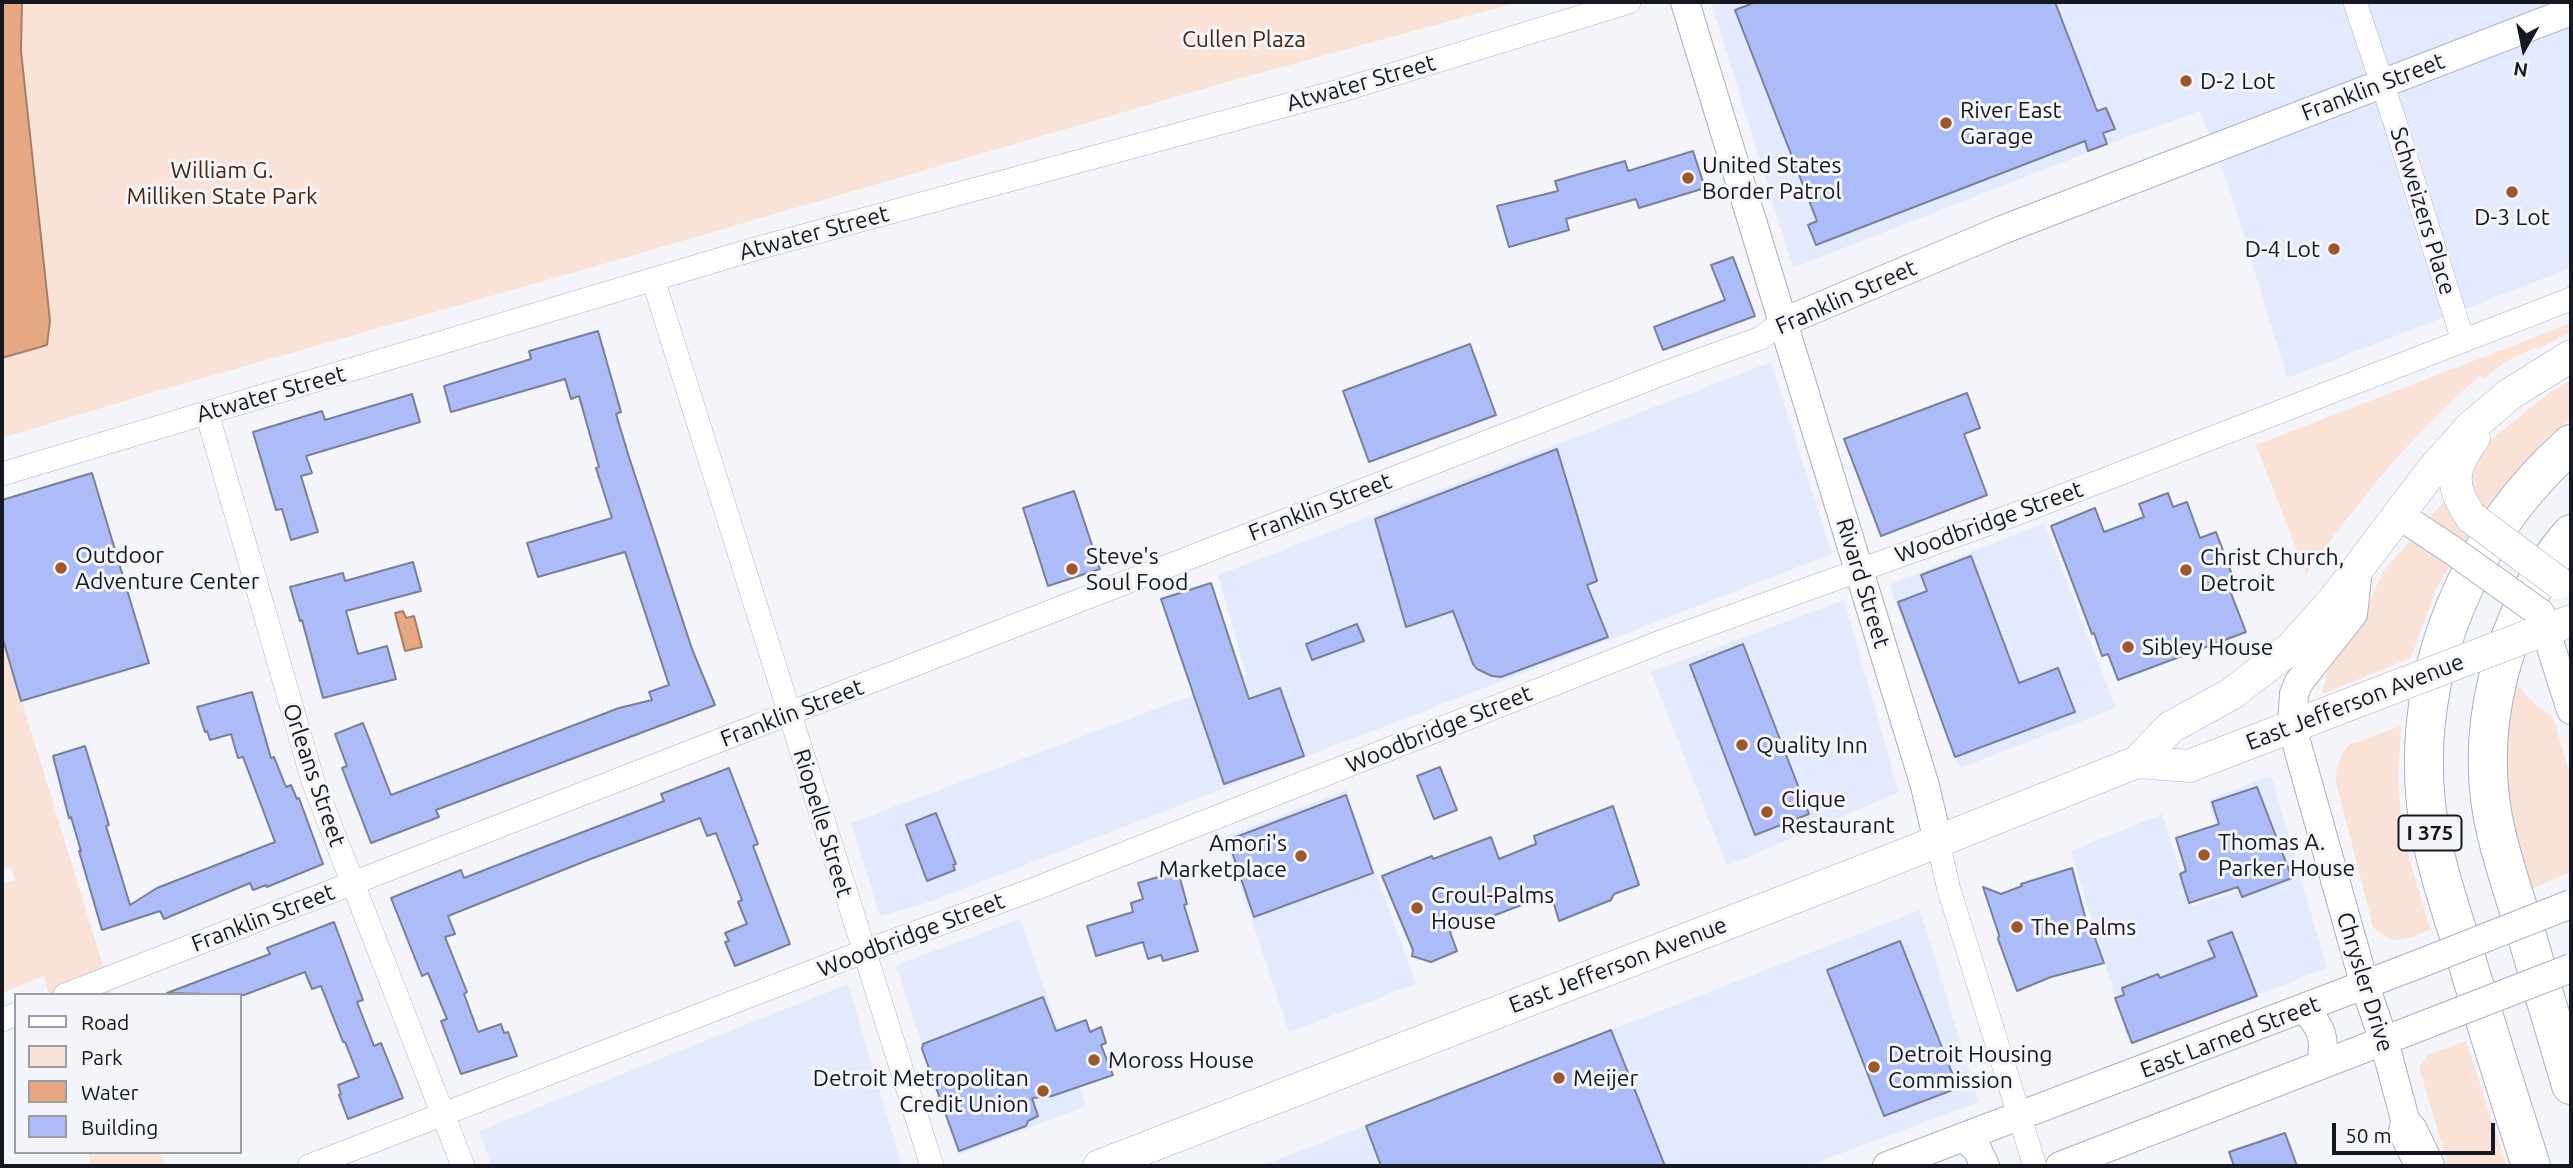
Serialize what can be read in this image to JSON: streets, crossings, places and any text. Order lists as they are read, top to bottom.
{
  "streets": {
    "highway": ["I 375"],
    "main road": ["East Jefferson Avenue"],
    "street": [
      "Atwater Street",
      "Franklin Street",
      "Schweizers Place",
      "Woodbridge Street",
      "Rivard Street",
      "Orleans Street",
      "Riopelle Street",
      "Chrysler Drive",
      "East Larned Street"
    ]
  },
  "crossings": [
    ["Atwater Street", "Orleans Street"],
    ["Atwater Street", "Riopelle Street"],
    ["Franklin Street", "Schweizers Place"],
    ["Franklin Street", "Rivard Street"],
    ["Franklin Street", "Orleans Street"],
    ["Franklin Street", "Riopelle Street"],
    ["Schweizers Place", "Woodbridge Street"],
    ["Woodbridge Street", "Rivard Street"],
    ["Woodbridge Street", "Orleans Street"],
    ["Woodbridge Street", "Riopelle Street"],
    ["Rivard Street", "East Jefferson Avenue"],
    ["Rivard Street", "East Larned Street"],
    ["East Jefferson Avenue", "Chrysler Drive"],
    ["Chrysler Drive", "East Larned Street"]
  ],
  "parks": ["Cullen Plaza", "William G. Milliken State Park"],
  "places": [
    "D-2 Lot",
    "River East Garage",
    "United States Border Patrol",
    "D-3 Lot",
    "D-4 Lot",
    "Outdoor Adventure Center",
    "Steve's Soul Food",
    "Christ Church, Detroit",
    "Sibley House",
    "Quality Inn",
    "Clique Restaurant",
    "Thomas A. Parker House",
    "Amori's Marketplace",
    "Croul-Palms House",
    "The Palms",
    "Moross House",
    "Detroit Housing Commission",
    "Meijer",
    "Detroit Metropolitan Credit Union"
  ],
  "legend": [
    "Road",
    "Park",
    "Water",
    "Building"
  ],
  "scale_bar": "50 m",
  "north": "bottom"
}
